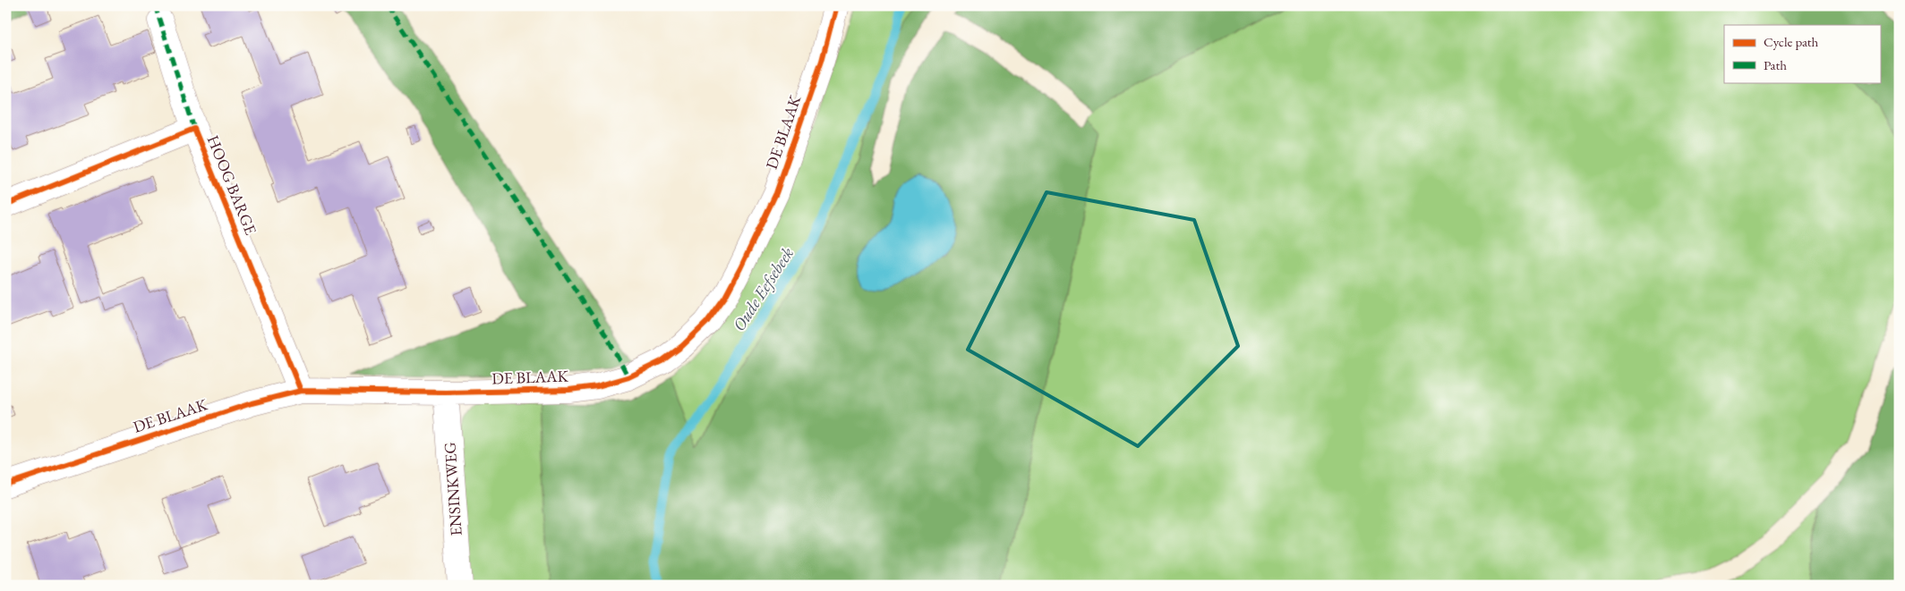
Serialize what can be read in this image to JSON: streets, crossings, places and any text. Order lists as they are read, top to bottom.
{
  "streets": {
    "street": ["DE BLAAK", "HOOG BARGE", "ENSINKWEG"]
  },
  "crossings": [
    ["DE BLAAK", "HOOG BARGE"],
    ["DE BLAAK", "ENSINKWEG"]
  ],
  "water": ["Oude Eefsebeek"],
  "legend": ["Cycle path", "Path"]
}
